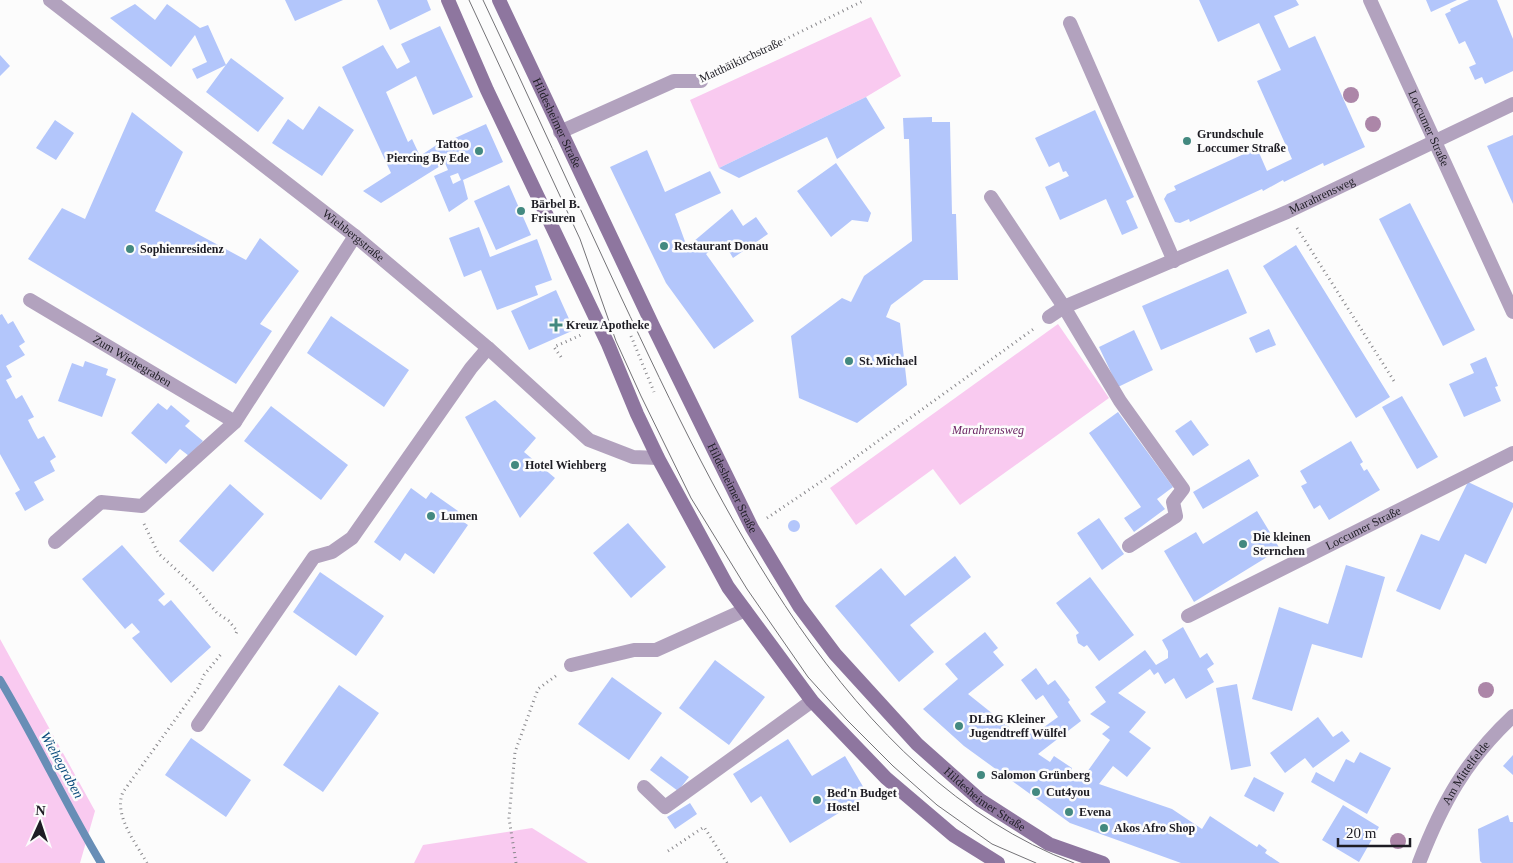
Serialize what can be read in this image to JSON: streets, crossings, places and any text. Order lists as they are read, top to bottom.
{
  "streets": {
    "main road": ["Hildesheimer Straße"],
    "street": [
      "Matthäikirchstraße",
      "Loccumer Straße",
      "Marahrensweg",
      "Wiehbergstraße",
      "Zum Wiehegraben",
      "Am Mittelfelde"
    ]
  },
  "crossings": [
    ["Matthäikirchstraße", "Hildesheimer Straße"],
    ["Loccumer Straße", "Marahrensweg"]
  ],
  "water": ["Wiehegraben"],
  "parks": ["Marahrensweg"],
  "places": {
    "other": [
      "Grundschule Loccumer Straße",
      "Tattoo Piercing By Ede",
      "Bärbel B. Frisuren",
      "Restaurant Donau",
      "Sophienresidenz",
      "St. Michael",
      "Hotel Wiehberg",
      "Lumen",
      "Die kleinen Sternchen",
      "DLRG Kleiner Jugendtreff Wülfel",
      "Salomon Grünberg",
      "Cut4you",
      "Bed'n Budget Hostel",
      "Evena",
      "Akos Afro Shop"
    ],
    "health": ["Kreuz Apotheke"]
  },
  "scale_bar": "20 m",
  "north": "top"
}
